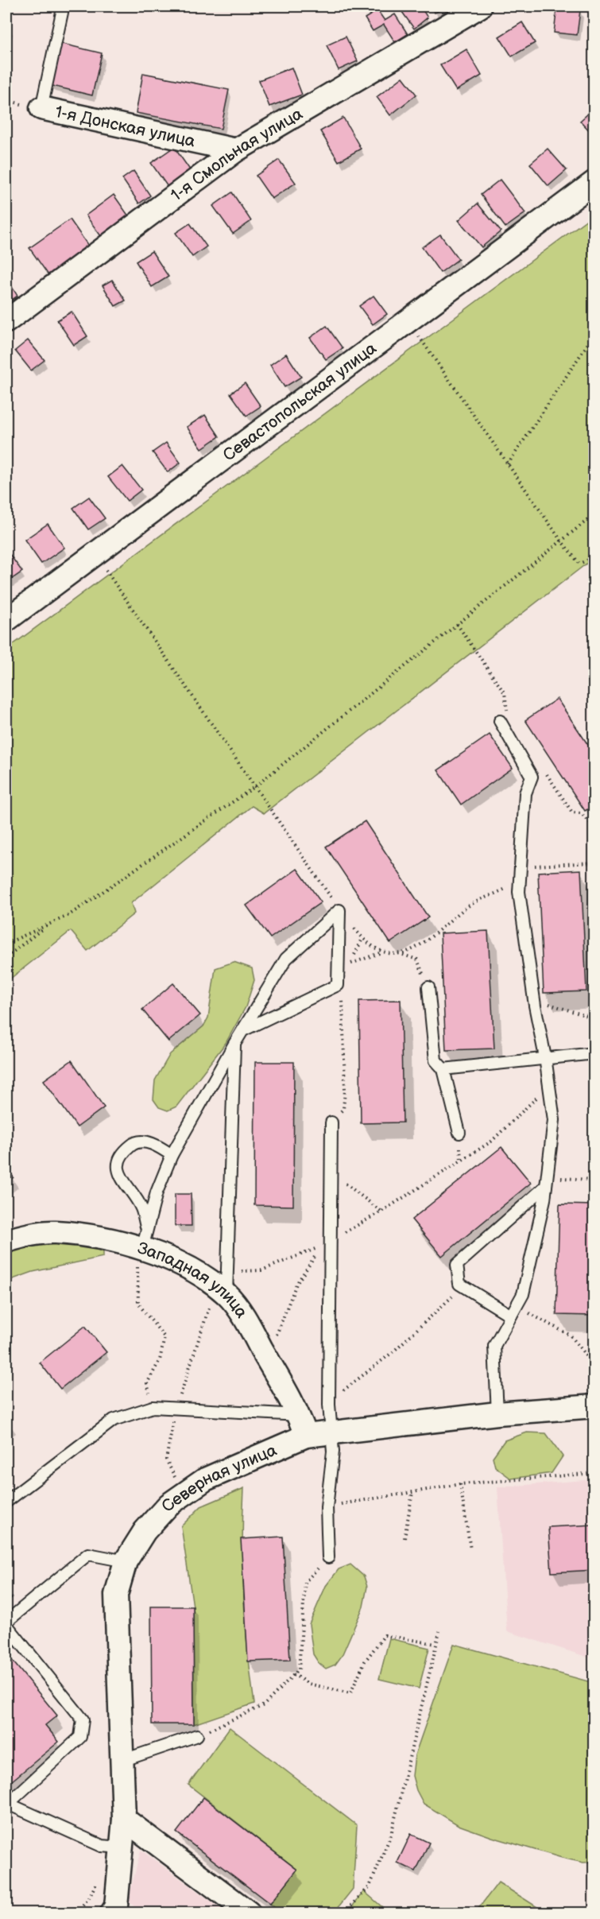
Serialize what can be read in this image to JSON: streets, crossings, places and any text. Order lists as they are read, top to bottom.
{
  "streets": {
    "street": [
      "1-я Донская улица",
      "1-я Смольная улица",
      "Севастопольская улица",
      "Западная улица",
      "Северная улица"
    ]
  },
  "crossings": [
    ["1-я Донская улица", "1-я Смольная улица"],
    ["Западная улица", "Северная улица"]
  ]
}
